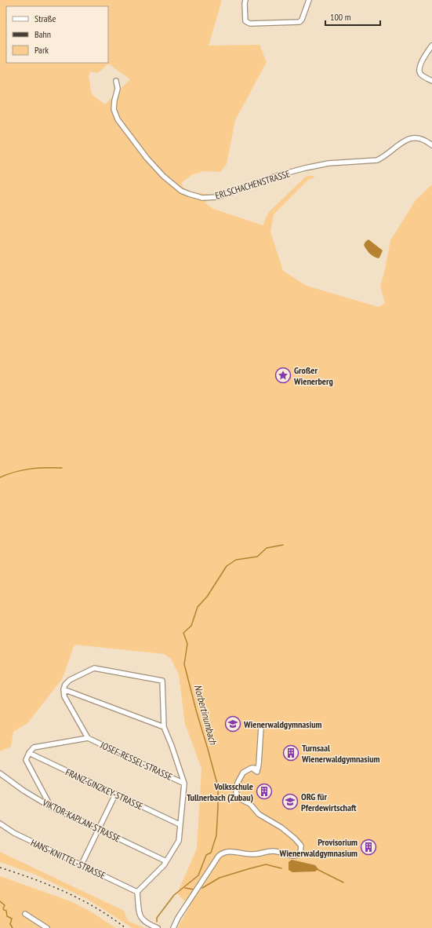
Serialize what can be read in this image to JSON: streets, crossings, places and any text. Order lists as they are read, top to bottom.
{
  "streets": {
    "street": [
      "ERLSCHACHENSTRASSE",
      "JOSEF-RESSEL-STRASSE",
      "FRANZ-GINZKEY-STRASSE",
      "VIKTOR-KAPLAN-STRASSE",
      "HANS-KNITTEL-STRASSE"
    ]
  },
  "water": ["Norbertinumbach"],
  "places": {
    "place": ["Großer Wienerberg"],
    "school or university": ["Wienerwaldgymnasium", "ORG für Pferdewirtschaft"],
    "building": ["Turnsaal Wienerwaldgymnasium", "Volksschule Tullnerbach (Zubau)", "Provisorium Wienerwaldgymnasium"]
  },
  "legend": ["Straße", "Bahn", "Park"],
  "scale_bar": "100 m"
}
